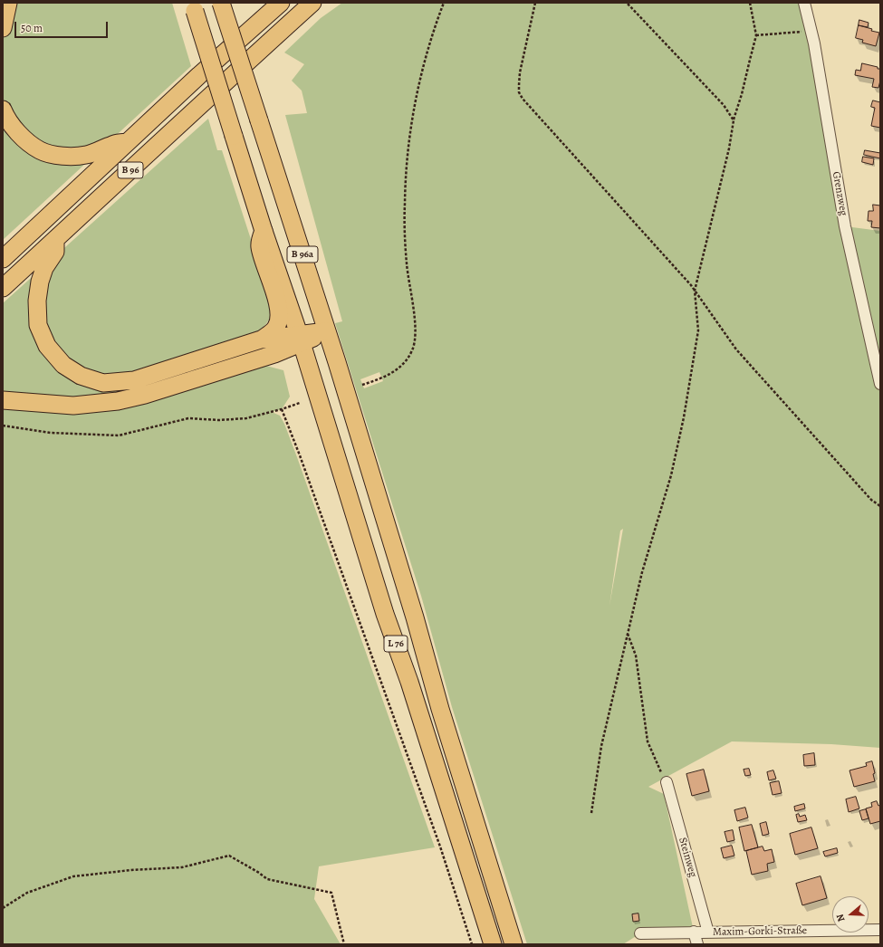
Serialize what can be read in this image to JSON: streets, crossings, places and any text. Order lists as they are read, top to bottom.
{
  "streets": {
    "main road": ["B 96", "B 96a", "L 76"],
    "street": ["Grenzweg", "Steinweg", "Maxim-Gorki-Straße"]
  },
  "crossings": [
    ["B 96a", "L 76"],
    ["Steinweg", "Maxim-Gorki-Straße"]
  ],
  "scale_bar": "50 m",
  "north": "left"
}
